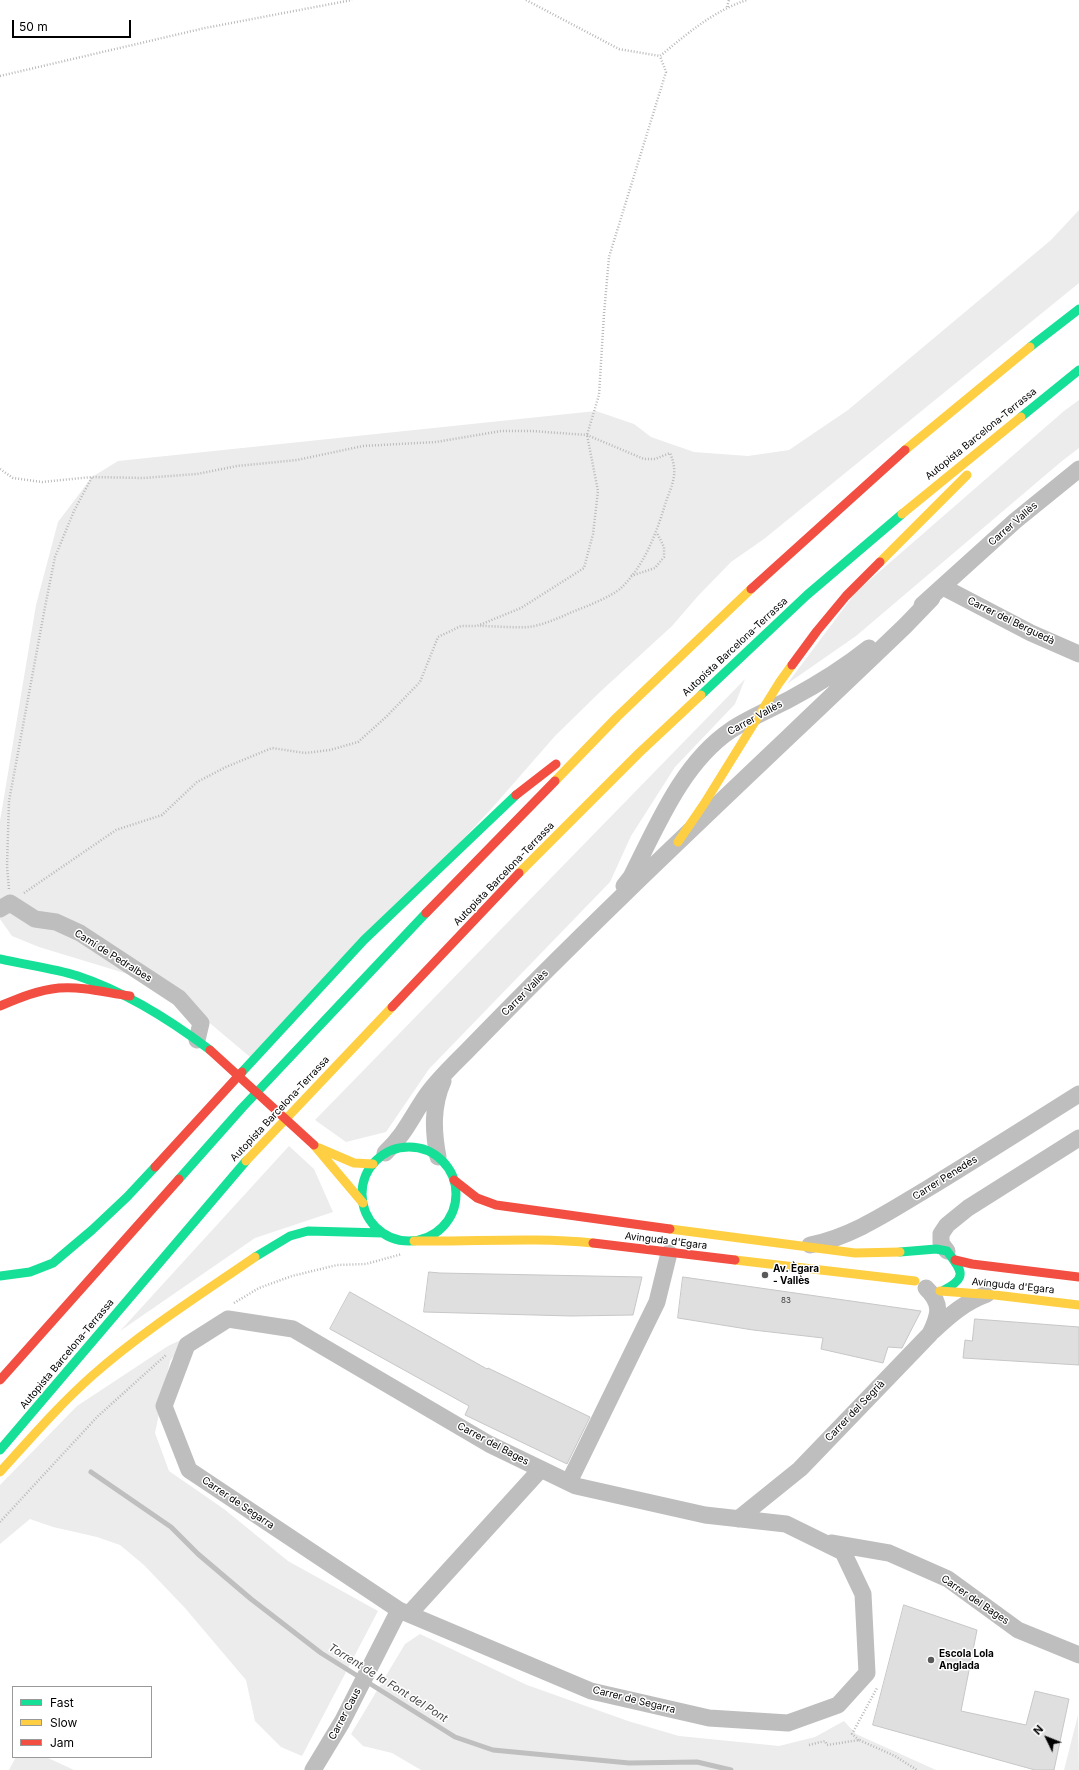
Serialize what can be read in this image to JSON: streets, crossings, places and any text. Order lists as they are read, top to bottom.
{
  "streets": {
    "main road": ["Autopista Barcelona-Terrassa", "Avinguda d'Egara"],
    "street": [
      "Carrer Vallès",
      "Carrer del Berguedà",
      "Camí de Pedralbes",
      "Carrer Penedès",
      "Carrer del Segrià",
      "Carrer del Bages",
      "Carrer de Segarra",
      "Carrer Caus"
    ]
  },
  "crossings": [
    ["Carrer Vallès", "Carrer del Berguedà"],
    ["Carrer Vallès", "Avinguda d'Egara"],
    ["Carrer Penedès", "Avinguda d'Egara"],
    ["Avinguda d'Egara", "Carrer del Segrià"],
    ["Carrer del Segrià", "Carrer del Bages"],
    ["Carrer del Bages", "Carrer de Segarra"],
    ["Carrer de Segarra", "Carrer Caus"]
  ],
  "water": ["Torrent de la Font del Pont"],
  "places": ["Av. Ègara - Vallès", "Escola Lola Anglada"],
  "house_numbers": ["83"],
  "legend": ["Fast", "Slow", "Jam"],
  "scale_bar": "50 m",
  "north": "top left"
}
